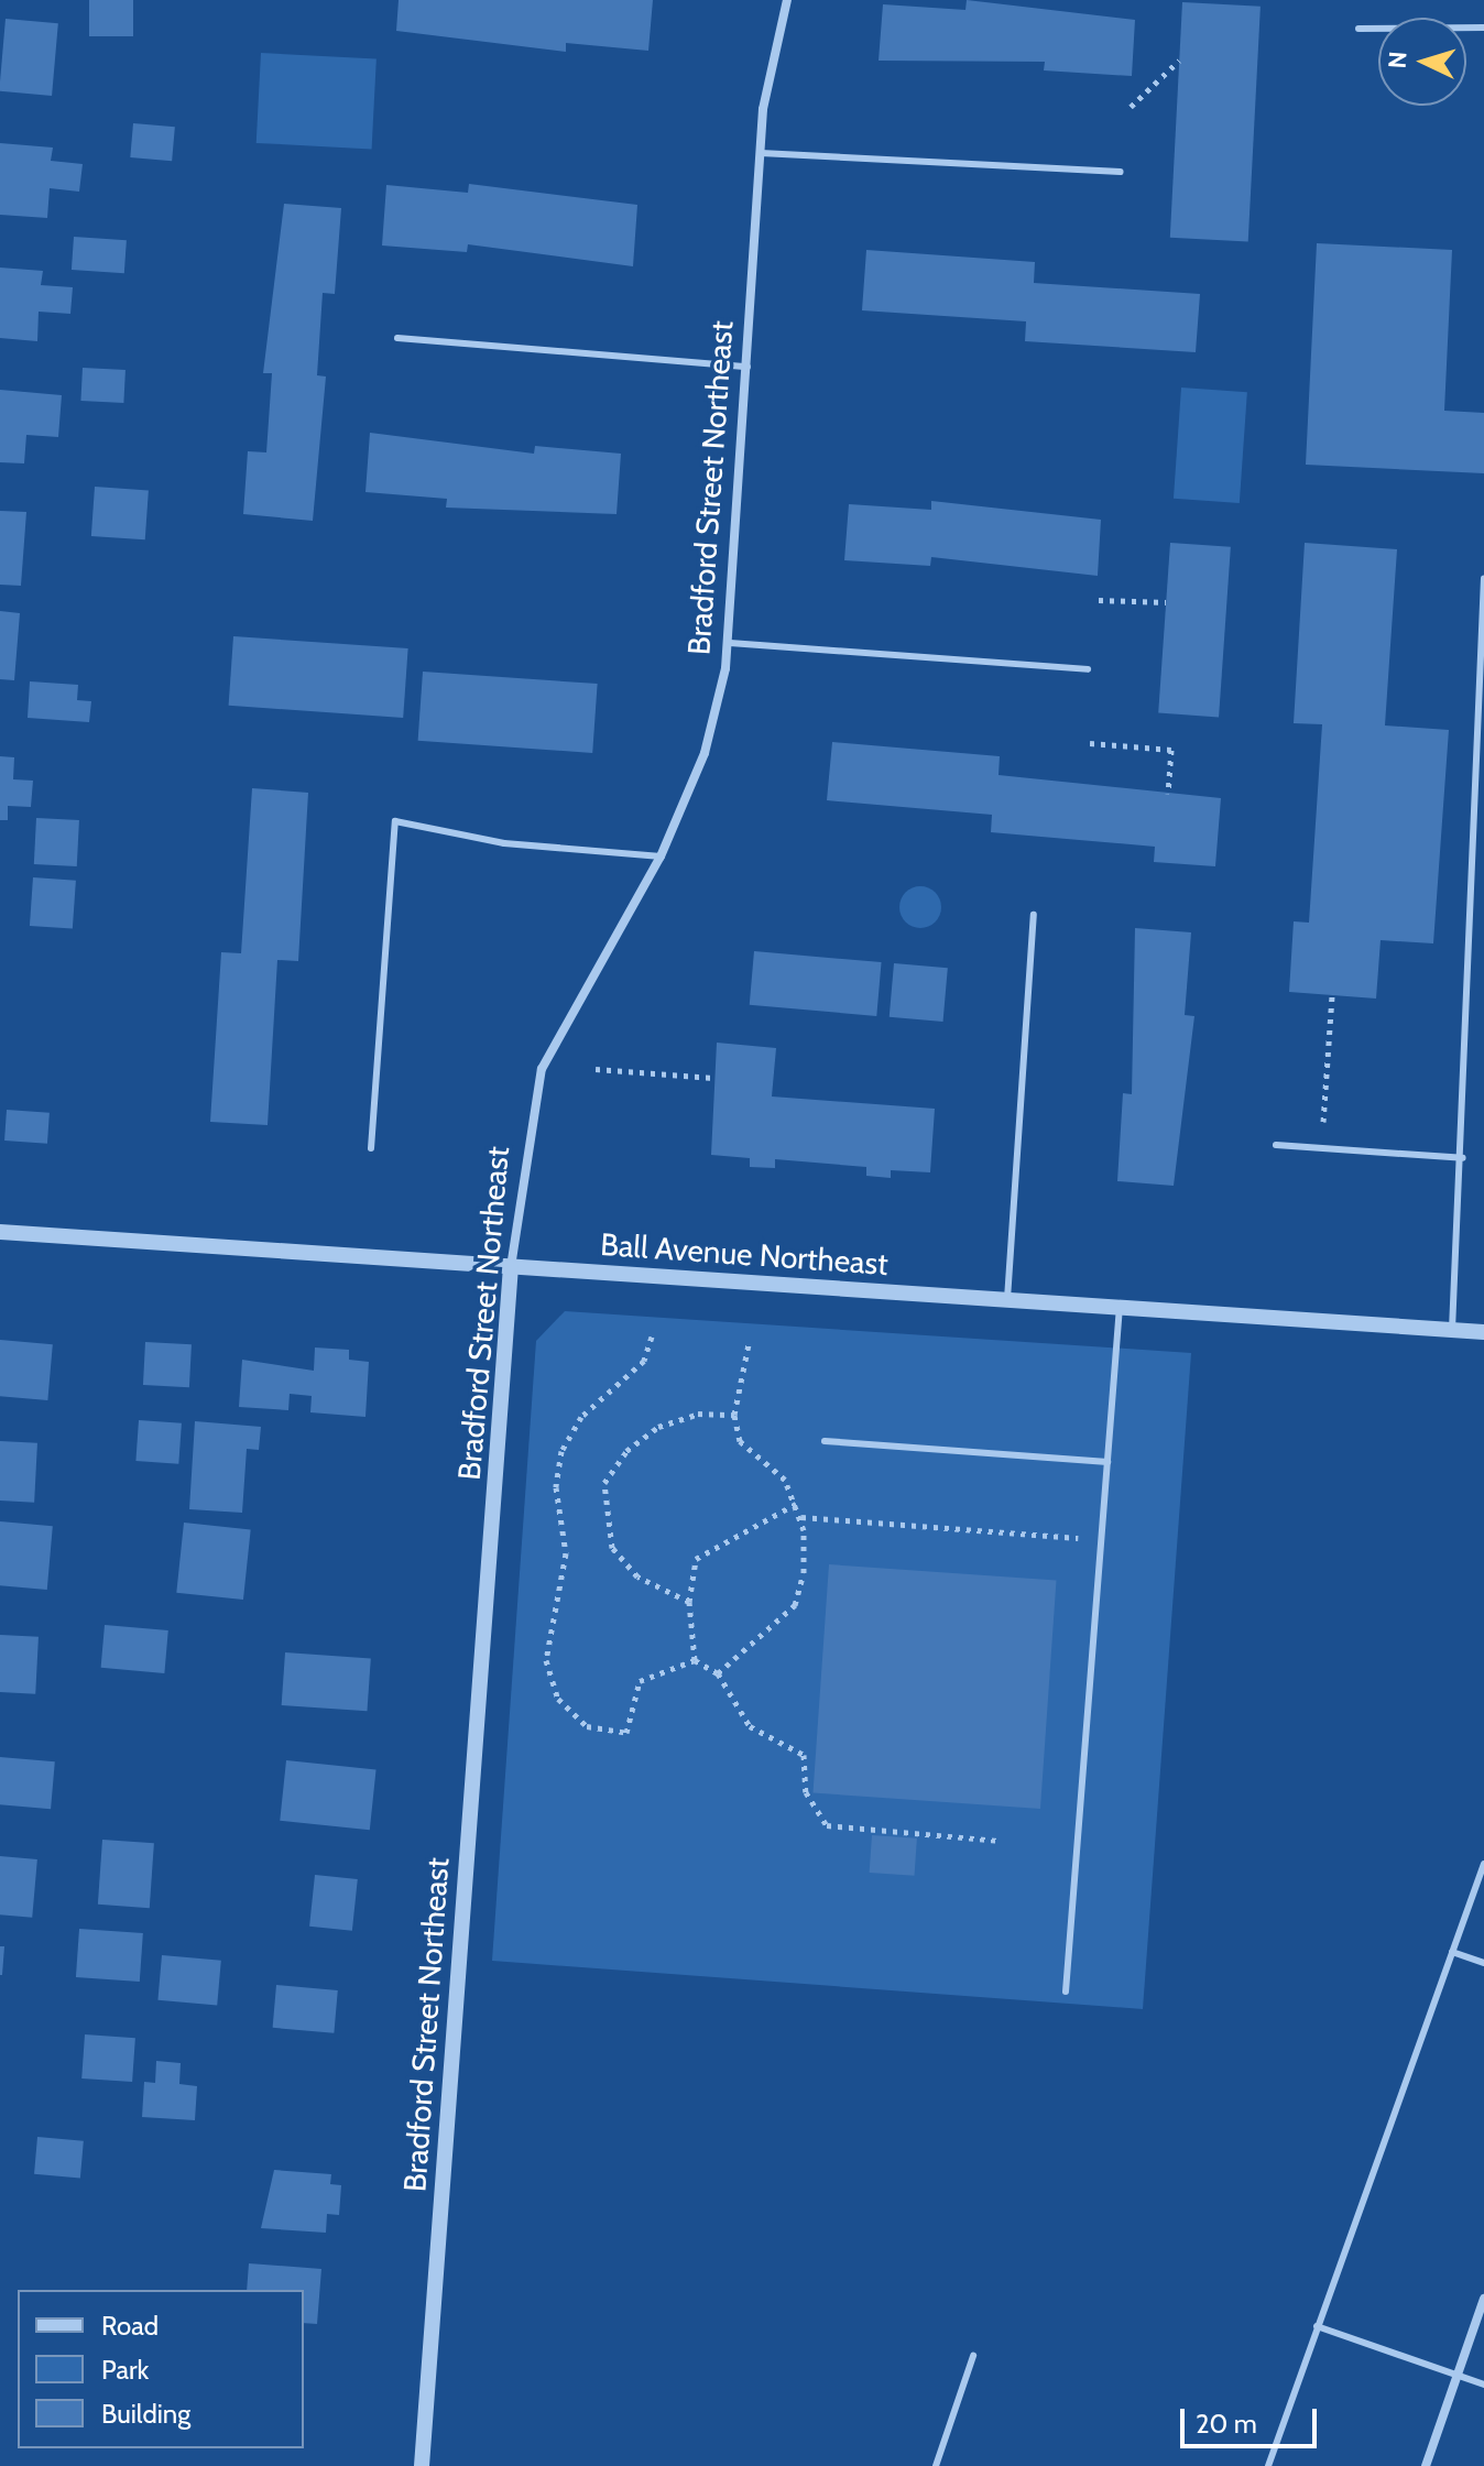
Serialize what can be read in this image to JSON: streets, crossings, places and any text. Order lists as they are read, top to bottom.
{
  "streets": {
    "street": ["Bradford Street Northeast", "Ball Avenue Northeast"]
  },
  "crossings": [
    ["Bradford Street Northeast", "Ball Avenue Northeast"]
  ],
  "legend": ["Road", "Park", "Building"],
  "scale_bar": "20 m",
  "north": "left"
}
